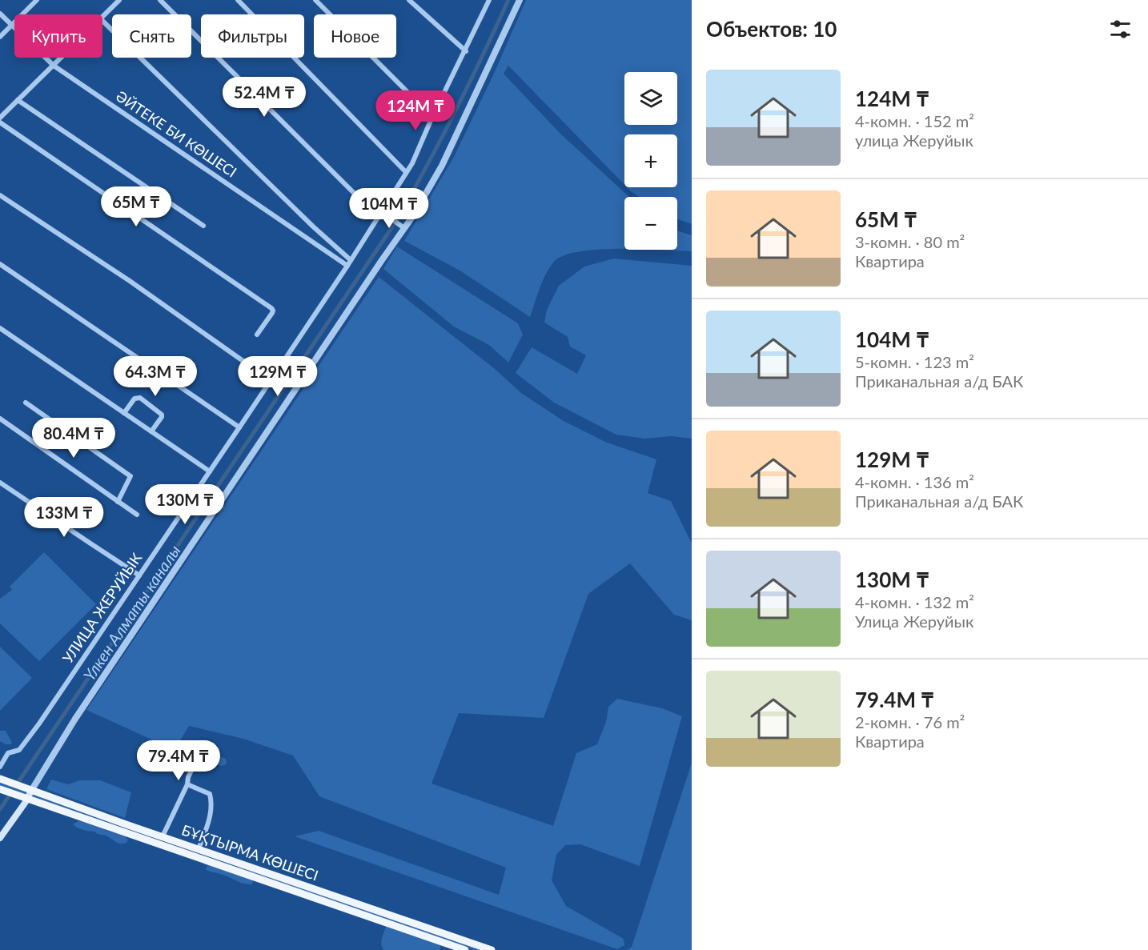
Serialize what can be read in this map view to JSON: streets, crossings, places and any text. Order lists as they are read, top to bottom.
{
  "streets": {
    "main road": ["БҰҚТЫРМА КӨШЕСІ"],
    "street": ["ӘЙТЕКЕ БИ КӨШЕСІ", "УЛИЦА ЖЕРУЙЫК"]
  },
  "crossings": [
    ["ӘЙТЕКЕ БИ КӨШЕСІ", "УЛИЦА ЖЕРУЙЫК"]
  ],
  "water": ["Үлкен Алматы каналы"],
  "page": {
    "heading": "Объектов: 10",
    "chip": [
      "Купить",
      "Снять",
      "Фильтры",
      "Новое"
    ],
    "list": [
      {
        "name": "124M ₸",
        "note": "4-комн. · 152 m² · улица Жеруйык"
      },
      {
        "name": "65M ₸",
        "note": "3-комн. · 80 m² · Квартира"
      },
      {
        "name": "104M ₸",
        "note": "5-комн. · 123 m² · Приканальная а/д БАК"
      },
      {
        "name": "129M ₸",
        "note": "4-комн. · 136 m² · Приканальная а/д БАК"
      },
      {
        "name": "130M ₸",
        "note": "4-комн. · 132 m² · Улица Жеруйык"
      },
      {
        "name": "79.4M ₸",
        "note": "2-комн. · 76 m² · Квартира"
      }
    ],
    "map_buttons": ["+", "−"],
    "price": [
      "52.4M ₸",
      "124M ₸",
      "65M ₸",
      "104M ₸",
      "64.3M ₸",
      "129M ₸",
      "80.4M ₸",
      "130M ₸",
      "133M ₸",
      "79.4M ₸"
    ]
  }
}
